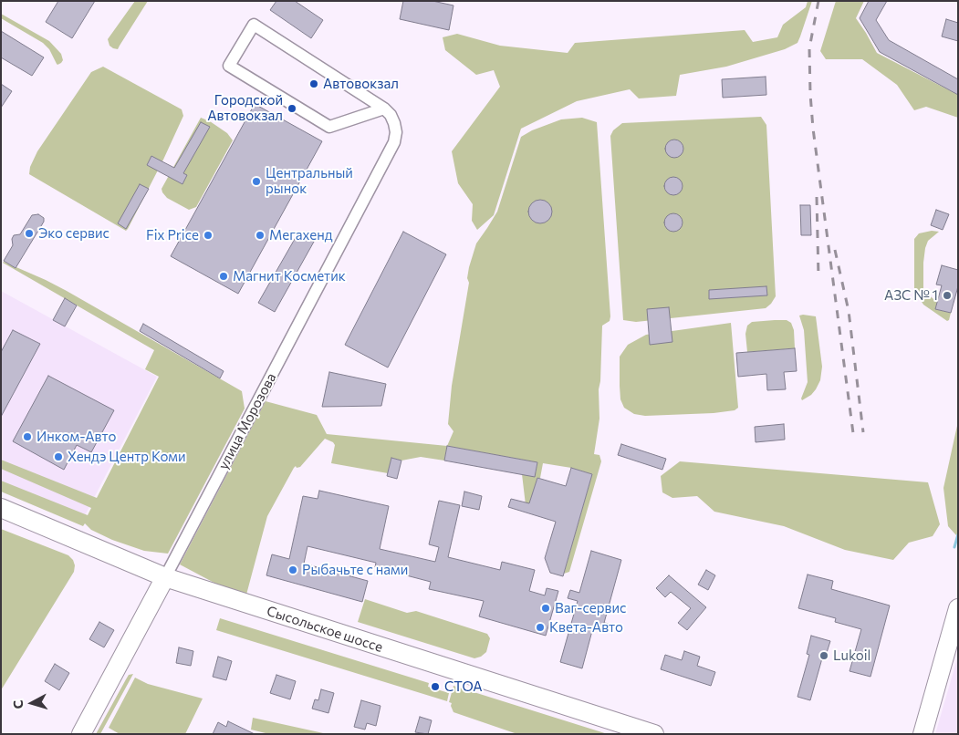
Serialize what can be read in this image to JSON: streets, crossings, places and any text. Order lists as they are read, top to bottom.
{
  "streets": {
    "main road": ["улица Морозова", "Сысольское шоссе"]
  },
  "crossings": [
    ["улица Морозова", "Сысольское шоссе"]
  ],
  "places": [
    "Автовокзал",
    "Городской Автовокзал",
    "Центральный рынок",
    "Эко сервис",
    "Fix Price",
    "Мегахенд",
    "Магнит Косметик",
    "АЗС № 1",
    "Инком-Авто",
    "Хендэ Центр Коми",
    "Рыбачьте с нами",
    "Ваг-сервис",
    "Квета-Авто",
    "Lukoil",
    "СТОА"
  ],
  "north": "left"
}
